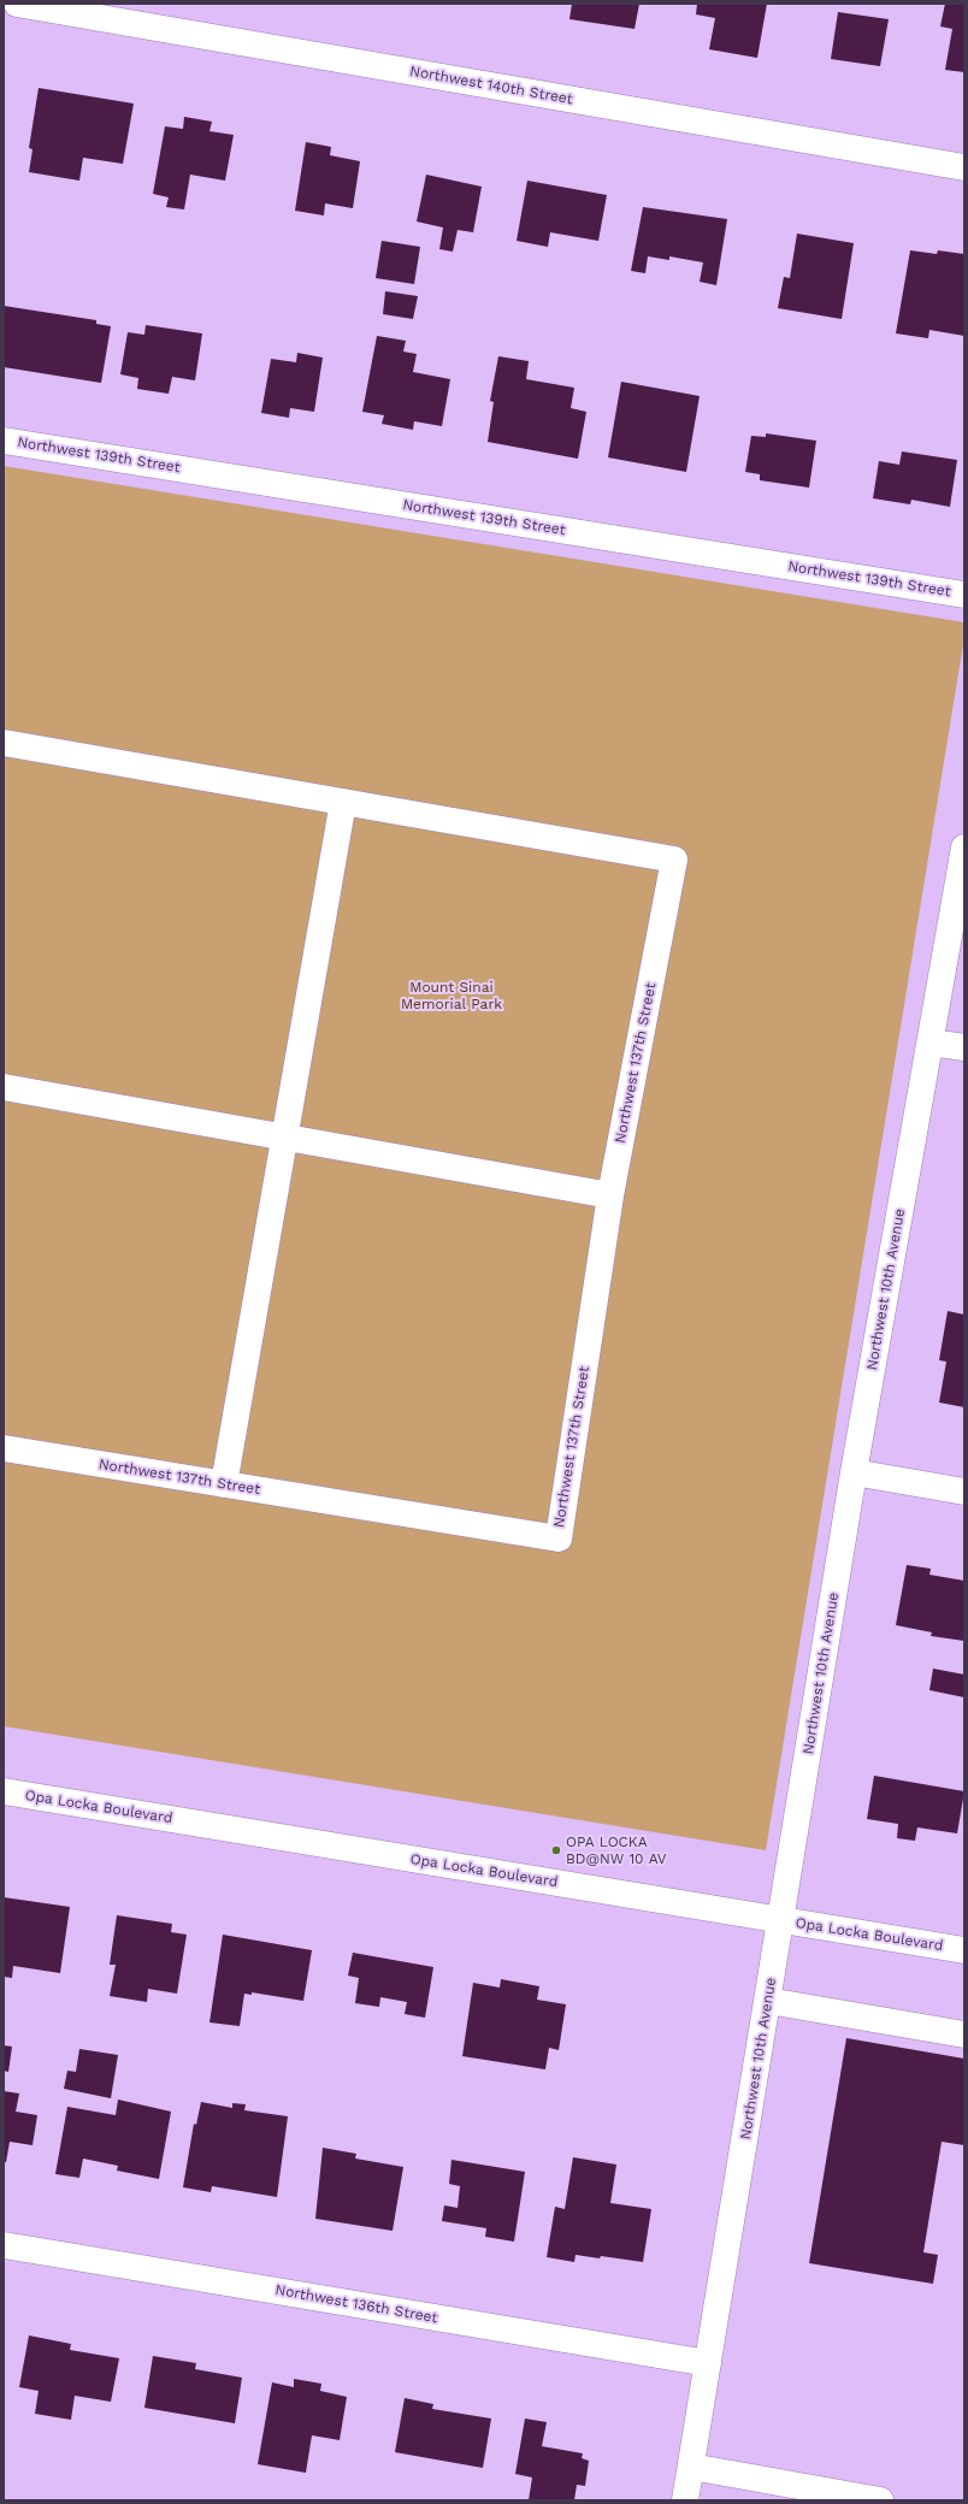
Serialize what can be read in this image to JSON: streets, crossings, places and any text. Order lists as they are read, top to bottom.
{
  "streets": {
    "street": [
      "Northwest 140th Street",
      "Northwest 139th Street",
      "Northwest 137th Street",
      "Northwest 10th Avenue",
      "Opa Locka Boulevard",
      "Northwest 136th Street"
    ]
  },
  "crossings": [
    ["Northwest 10th Avenue", "Opa Locka Boulevard"],
    ["Northwest 10th Avenue", "Northwest 136th Street"]
  ],
  "parks": ["Mount Sinai Memorial Park"],
  "places": ["OPA LOCKA BD@NW 10 AV"]
}
